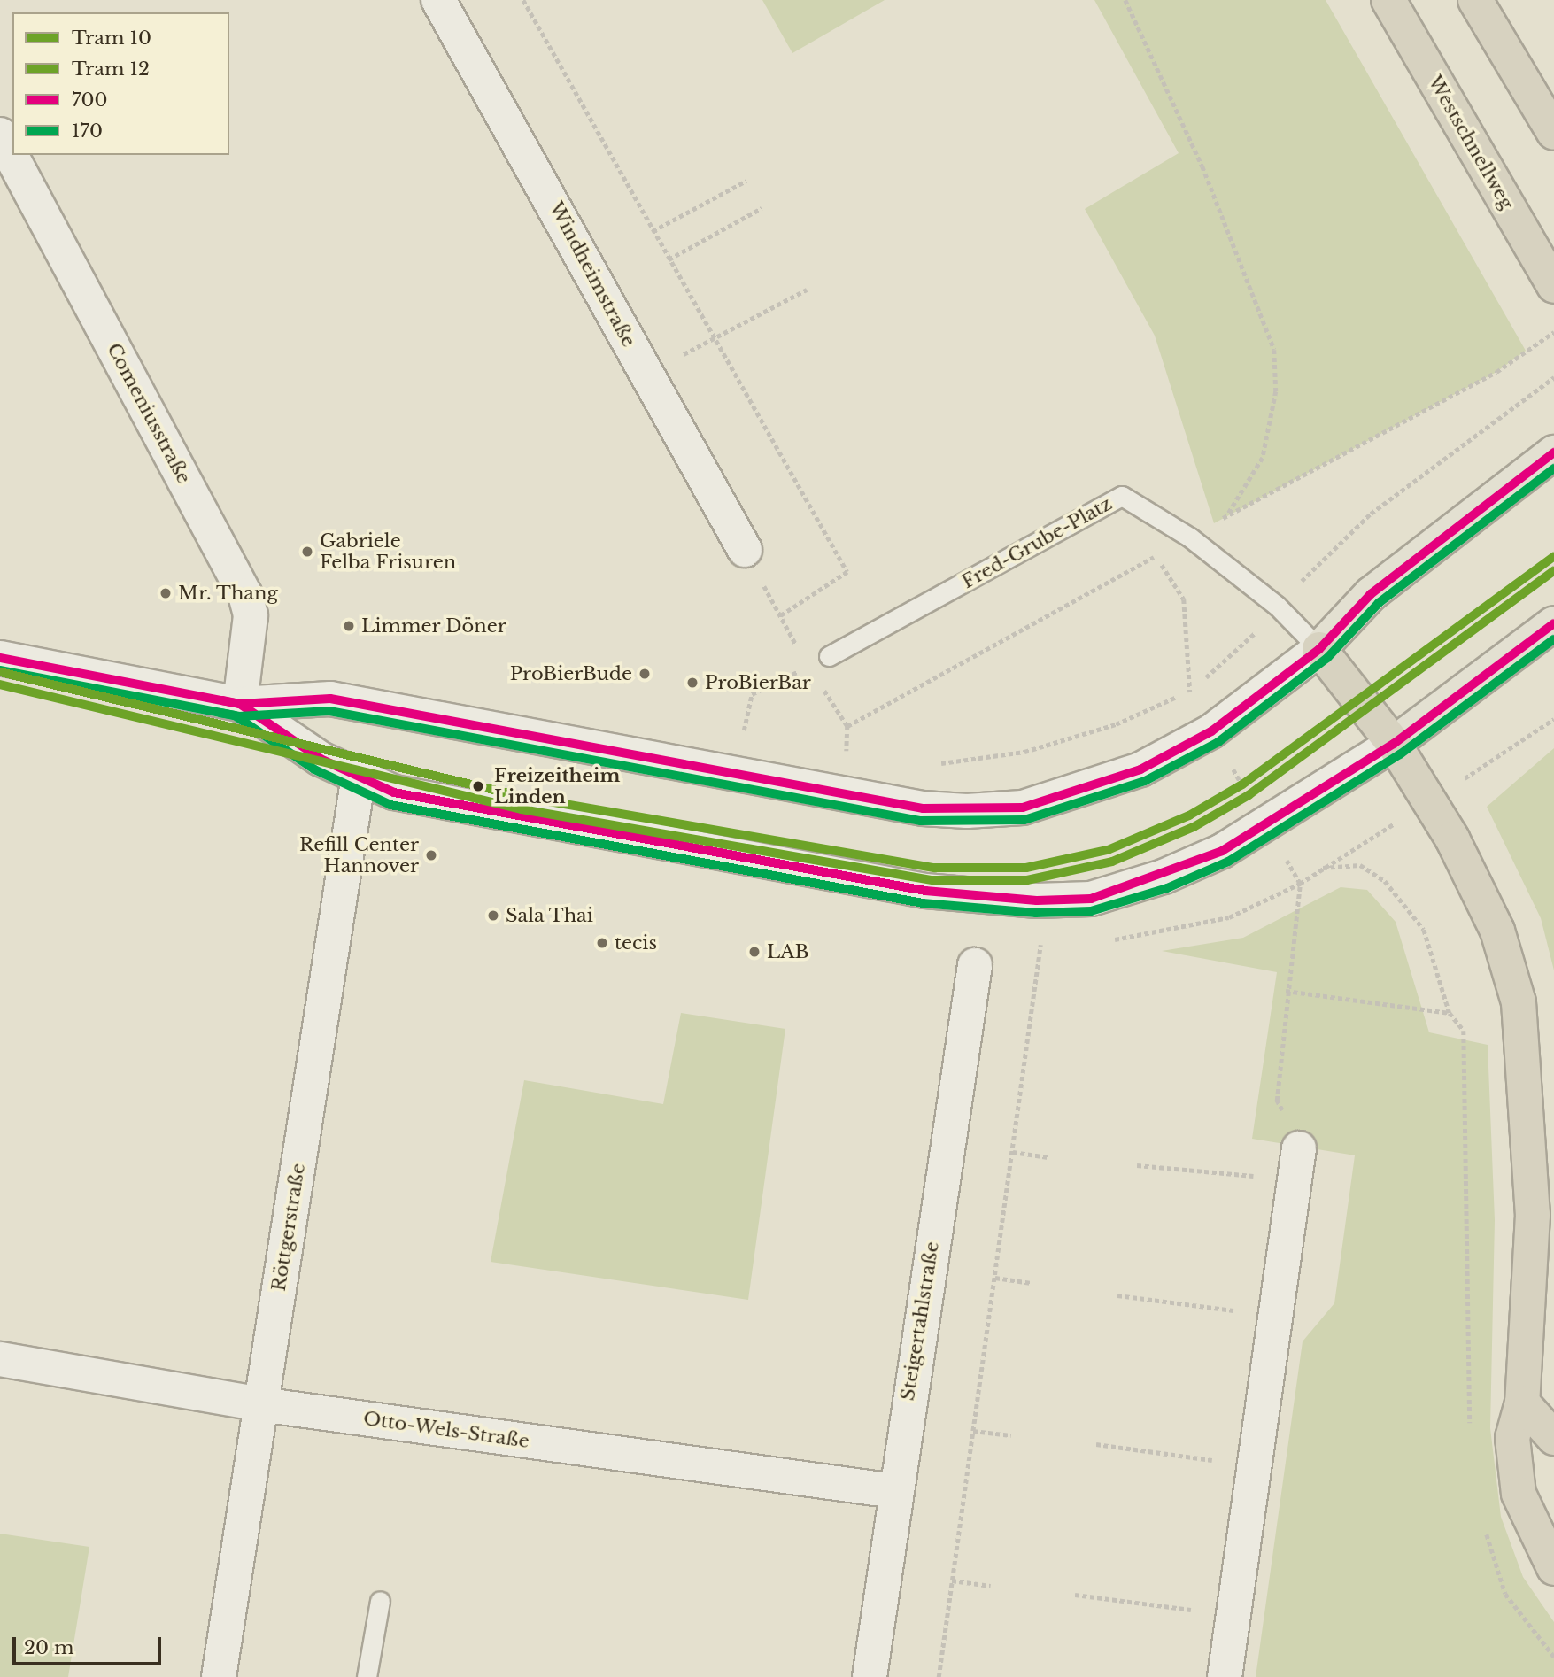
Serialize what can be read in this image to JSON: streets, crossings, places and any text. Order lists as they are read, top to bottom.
{
  "streets": {
    "highway": ["Westschnellweg"],
    "street": [
      "Windheimstraße",
      "Comeniusstraße",
      "Röttgerstraße",
      "Steigertahlstraße",
      "Otto-Wels-Straße"
    ],
    "lane": ["Fred-Grube-Platz"]
  },
  "crossings": [
    ["Röttgerstraße", "Otto-Wels-Straße"],
    ["Steigertahlstraße", "Otto-Wels-Straße"]
  ],
  "places": [
    "Gabriele Felba Frisuren",
    "Mr. Thang",
    "Limmer Döner",
    "ProBierBude",
    "ProBierBar",
    "Freizeitheim Linden",
    "Refill Center Hannover",
    "Sala Thai",
    "tecis",
    "LAB"
  ],
  "lines": [
    "transit line 700",
    "transit line 170",
    "tram line 10",
    "tram line 12"
  ],
  "legend": [
    "Tram 10",
    "Tram 12",
    "700",
    "170"
  ],
  "scale_bar": "20 m"
}
